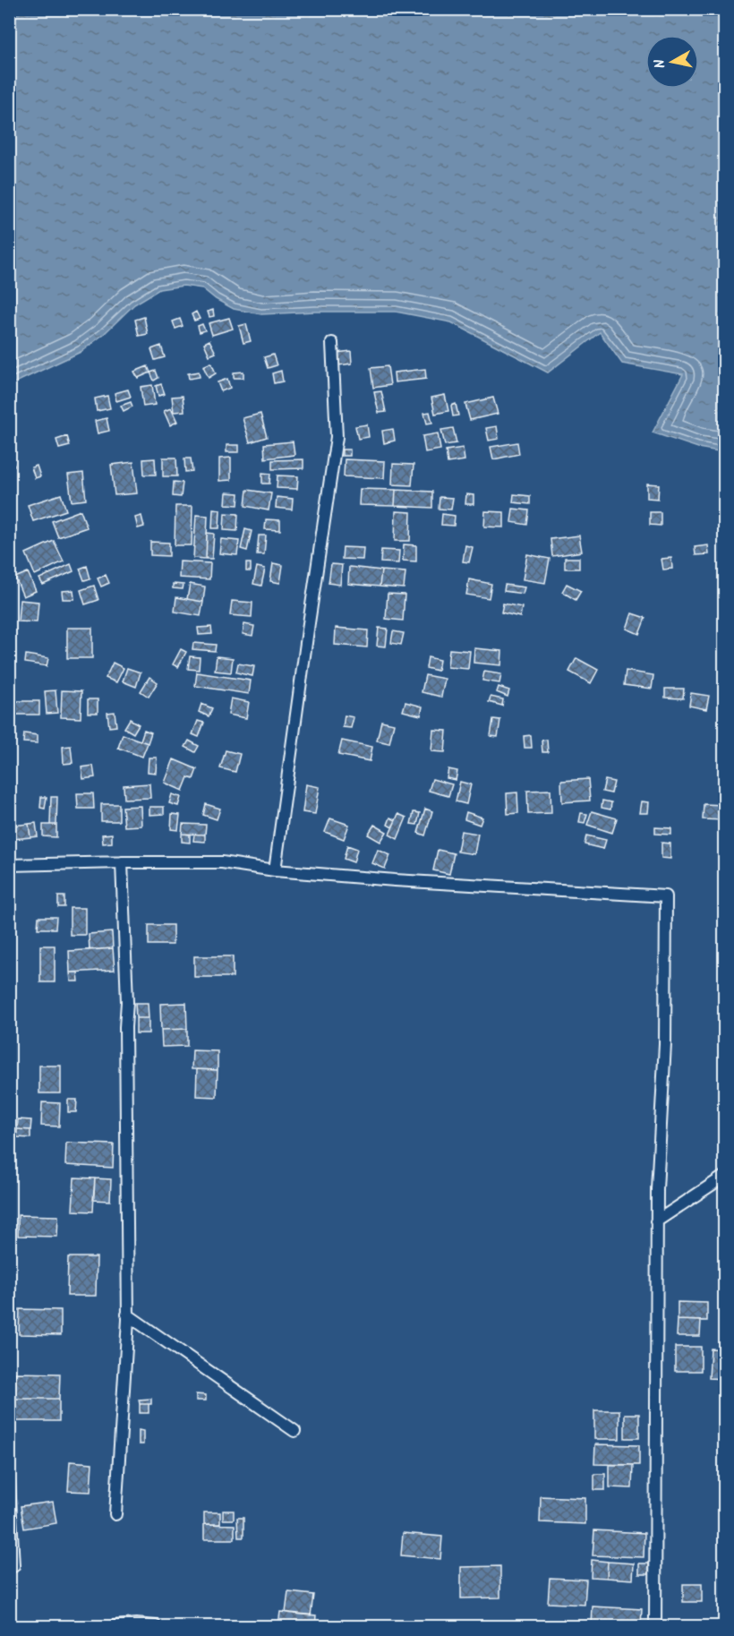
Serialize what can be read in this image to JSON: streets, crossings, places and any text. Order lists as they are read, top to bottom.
{
  "north": "left"
}
